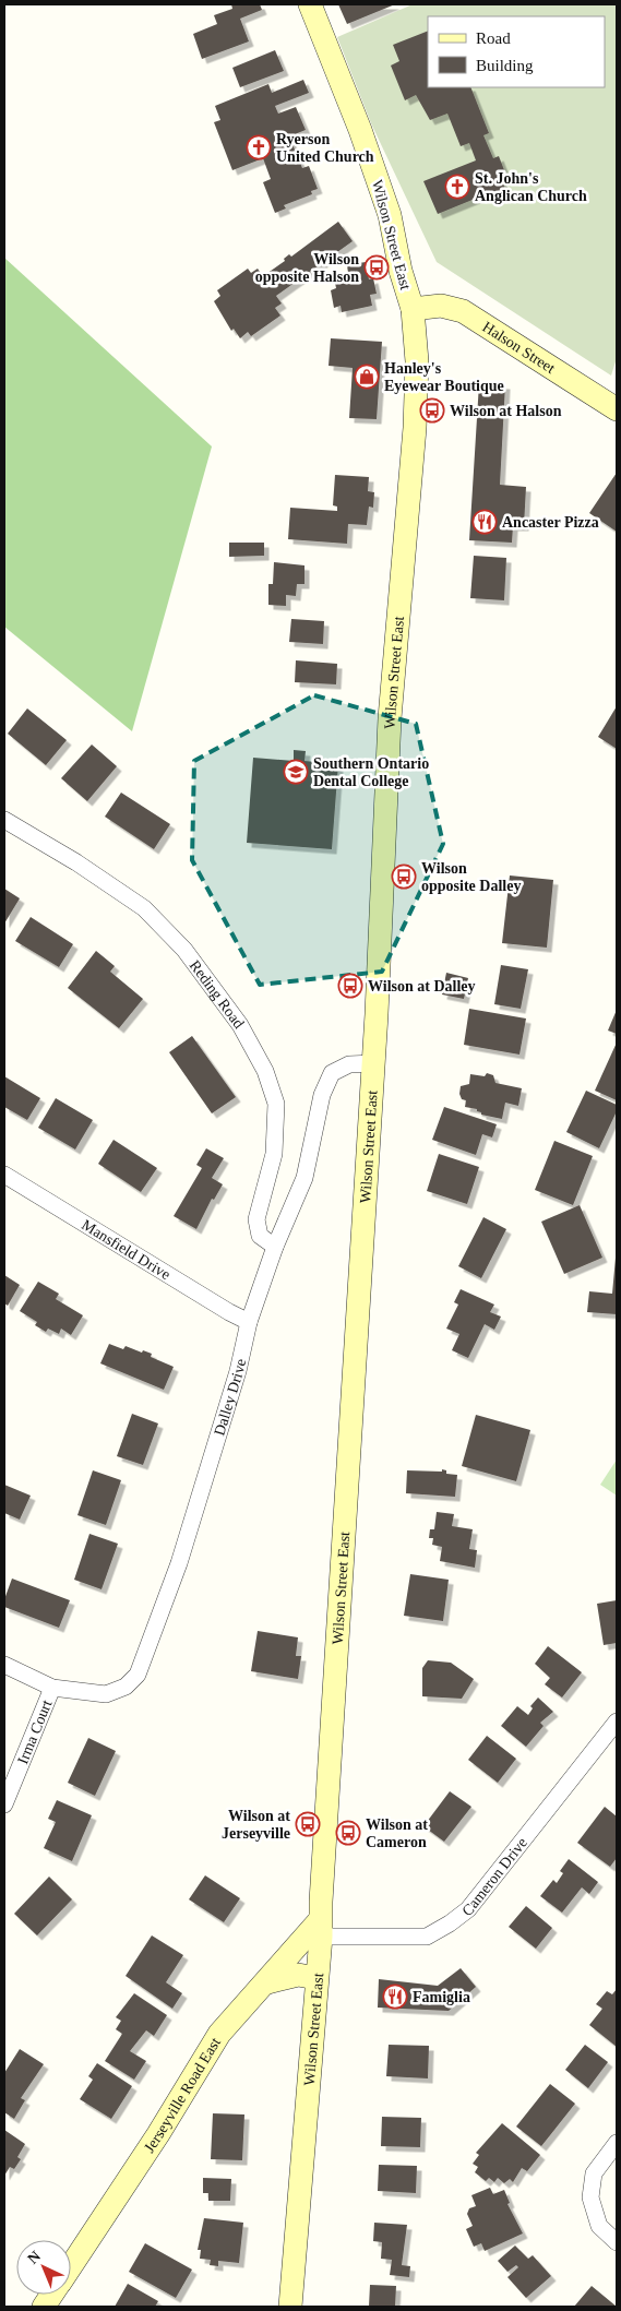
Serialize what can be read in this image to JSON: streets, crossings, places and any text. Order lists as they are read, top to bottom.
{
  "streets": {
    "main road": ["Wilson Street East", "Halson Street", "Jerseyville Road East"],
    "street": [
      "Reding Road",
      "Mansfield Drive",
      "Dalley Drive",
      "Irma Court",
      "Cameron Drive"
    ]
  },
  "crossings": [
    ["Wilson Street East", "Halson Street"],
    ["Wilson Street East", "Dalley Drive"],
    ["Wilson Street East", "Cameron Drive"],
    ["Wilson Street East", "Jerseyville Road East"],
    ["Reding Road", "Dalley Drive"],
    ["Mansfield Drive", "Dalley Drive"],
    ["Dalley Drive", "Irma Court"],
    ["Cameron Drive", "Jerseyville Road East"]
  ],
  "places": {
    "church": ["Ryerson United Church", "St. John's Anglican Church"],
    "bus stop": [
      "Wilson opposite Halson",
      "Wilson at Halson",
      "Wilson opposite Dalley",
      "Wilson at Dalley",
      "Wilson at Jerseyville",
      "Wilson at Cameron"
    ],
    "shop": ["Hanley's Eyewear Boutique"],
    "restaurant": ["Ancaster Pizza", "Famiglia"],
    "school or university": ["Southern Ontario Dental College"]
  },
  "legend": ["Road", "Building"],
  "north": "top left"
}
